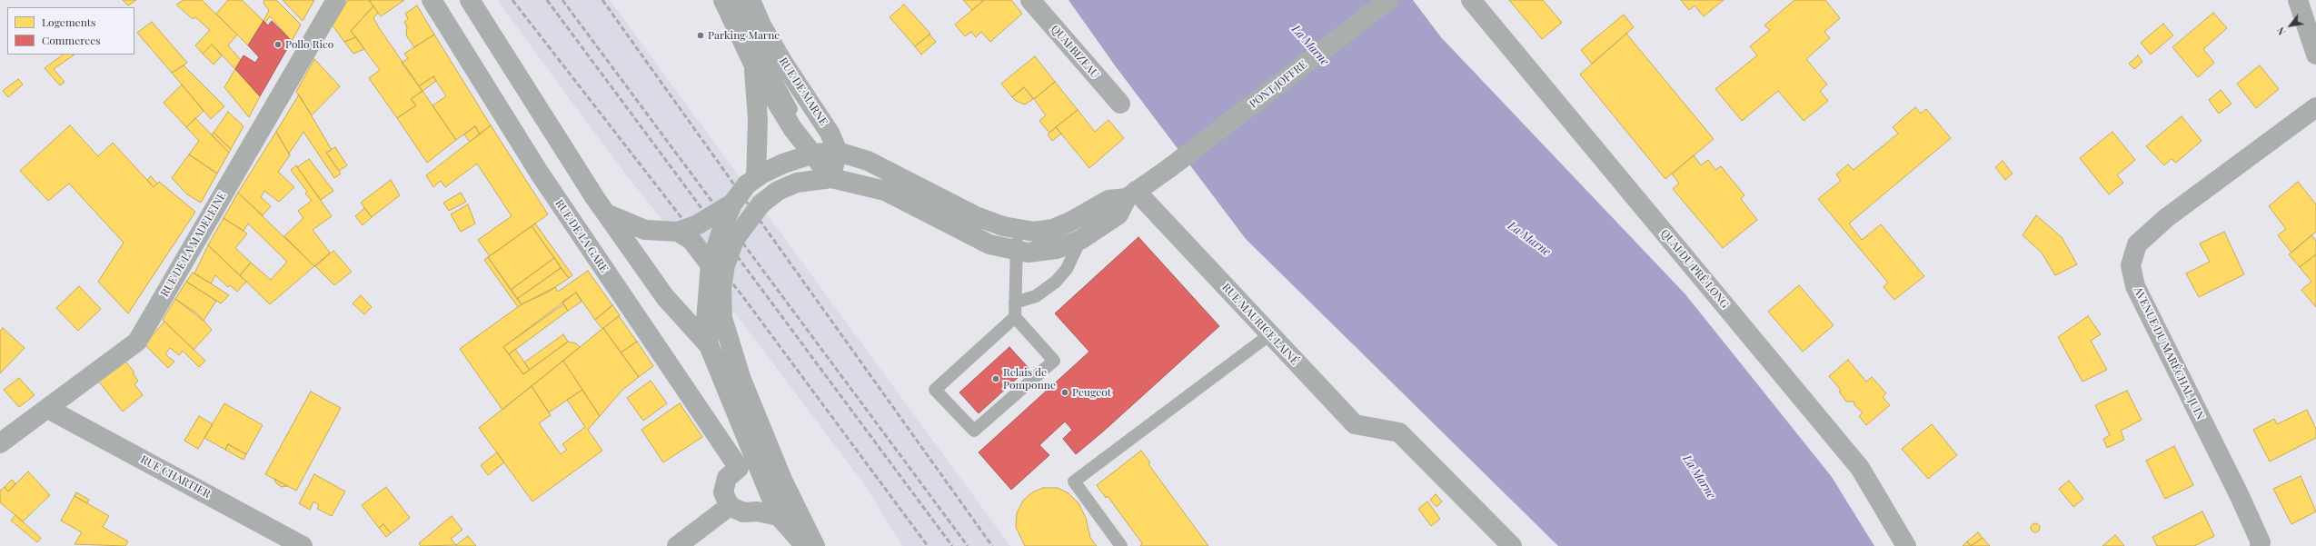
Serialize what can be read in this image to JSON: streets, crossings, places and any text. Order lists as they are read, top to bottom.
{
  "streets": {
    "main road": ["PONT JOFFRE"],
    "street": [
      "QUAI BIZEAU",
      "RUE DE MARNE",
      "RUE DE LA GARE",
      "RUE DE LA MADELEINE",
      "QUAI DU PRÉ LONG",
      "RUE MAURICE LAINÉ",
      "AVENUE DU MARÉCHAL JUIN",
      "RUE CHARTIER"
    ]
  },
  "crossings": [
    ["PONT JOFFRE", "RUE MAURICE LAINÉ"],
    ["RUE DE LA MADELEINE", "RUE CHARTIER"]
  ],
  "water": ["La Marne"],
  "places": [
    "Parking Marne",
    "Pollo Rico",
    "Relais de Pomponne",
    "Peugeot"
  ],
  "legend": ["Logements", "Commerces"],
  "north": "bottom left"
}
